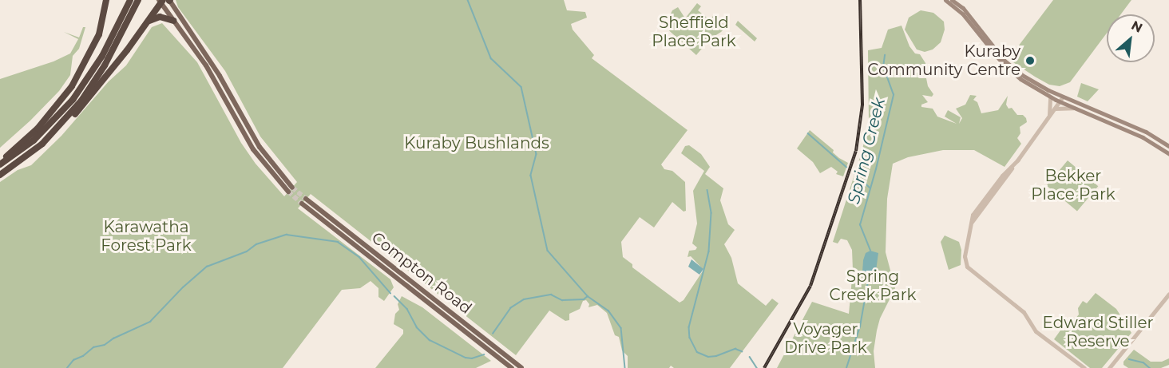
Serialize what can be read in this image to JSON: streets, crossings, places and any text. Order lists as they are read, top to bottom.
{
  "streets": {
    "main road": ["Compton Road"]
  },
  "water": ["Spring Creek"],
  "parks": [
    "Sheffield Place Park",
    "Kuraby Bushlands",
    "Bekker Place Park",
    "Karawatha Forest Park",
    "Spring Creek Park",
    "Edward Stiller Reserve",
    "Voyager Drive Park"
  ],
  "places": ["Kuraby Community Centre"],
  "north": "top right"
}
